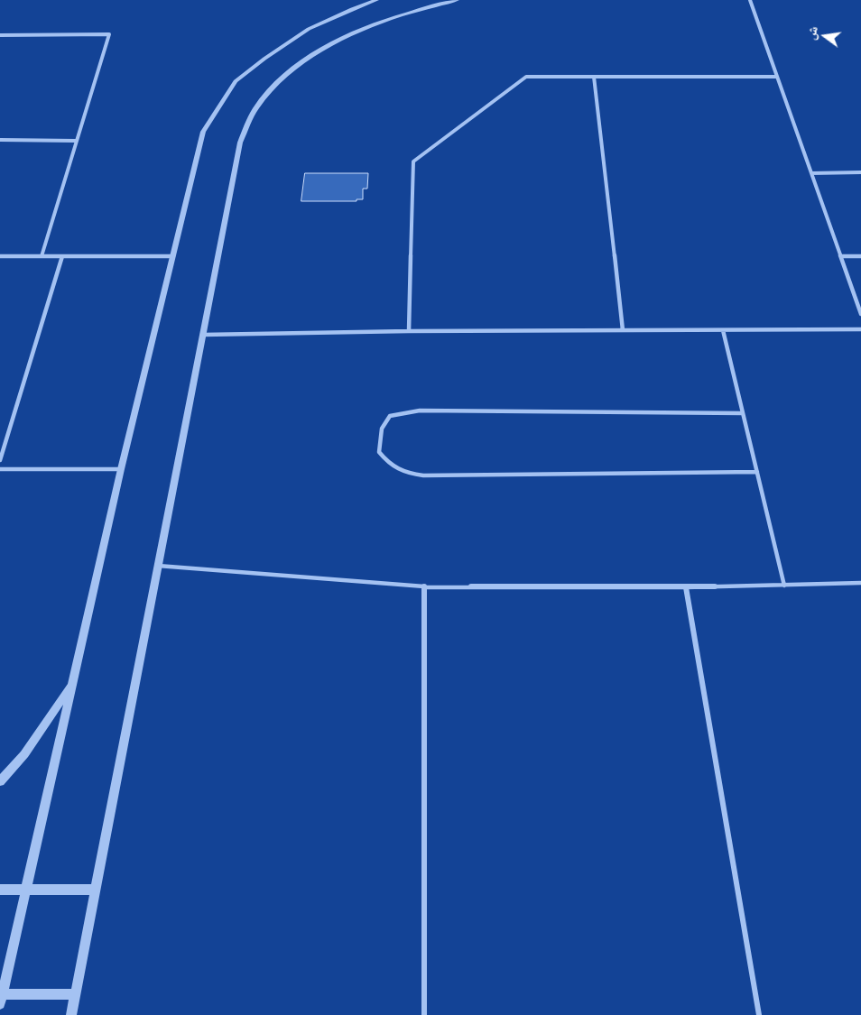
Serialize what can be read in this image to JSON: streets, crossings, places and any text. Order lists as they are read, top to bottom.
{
  "north": "left"
}
